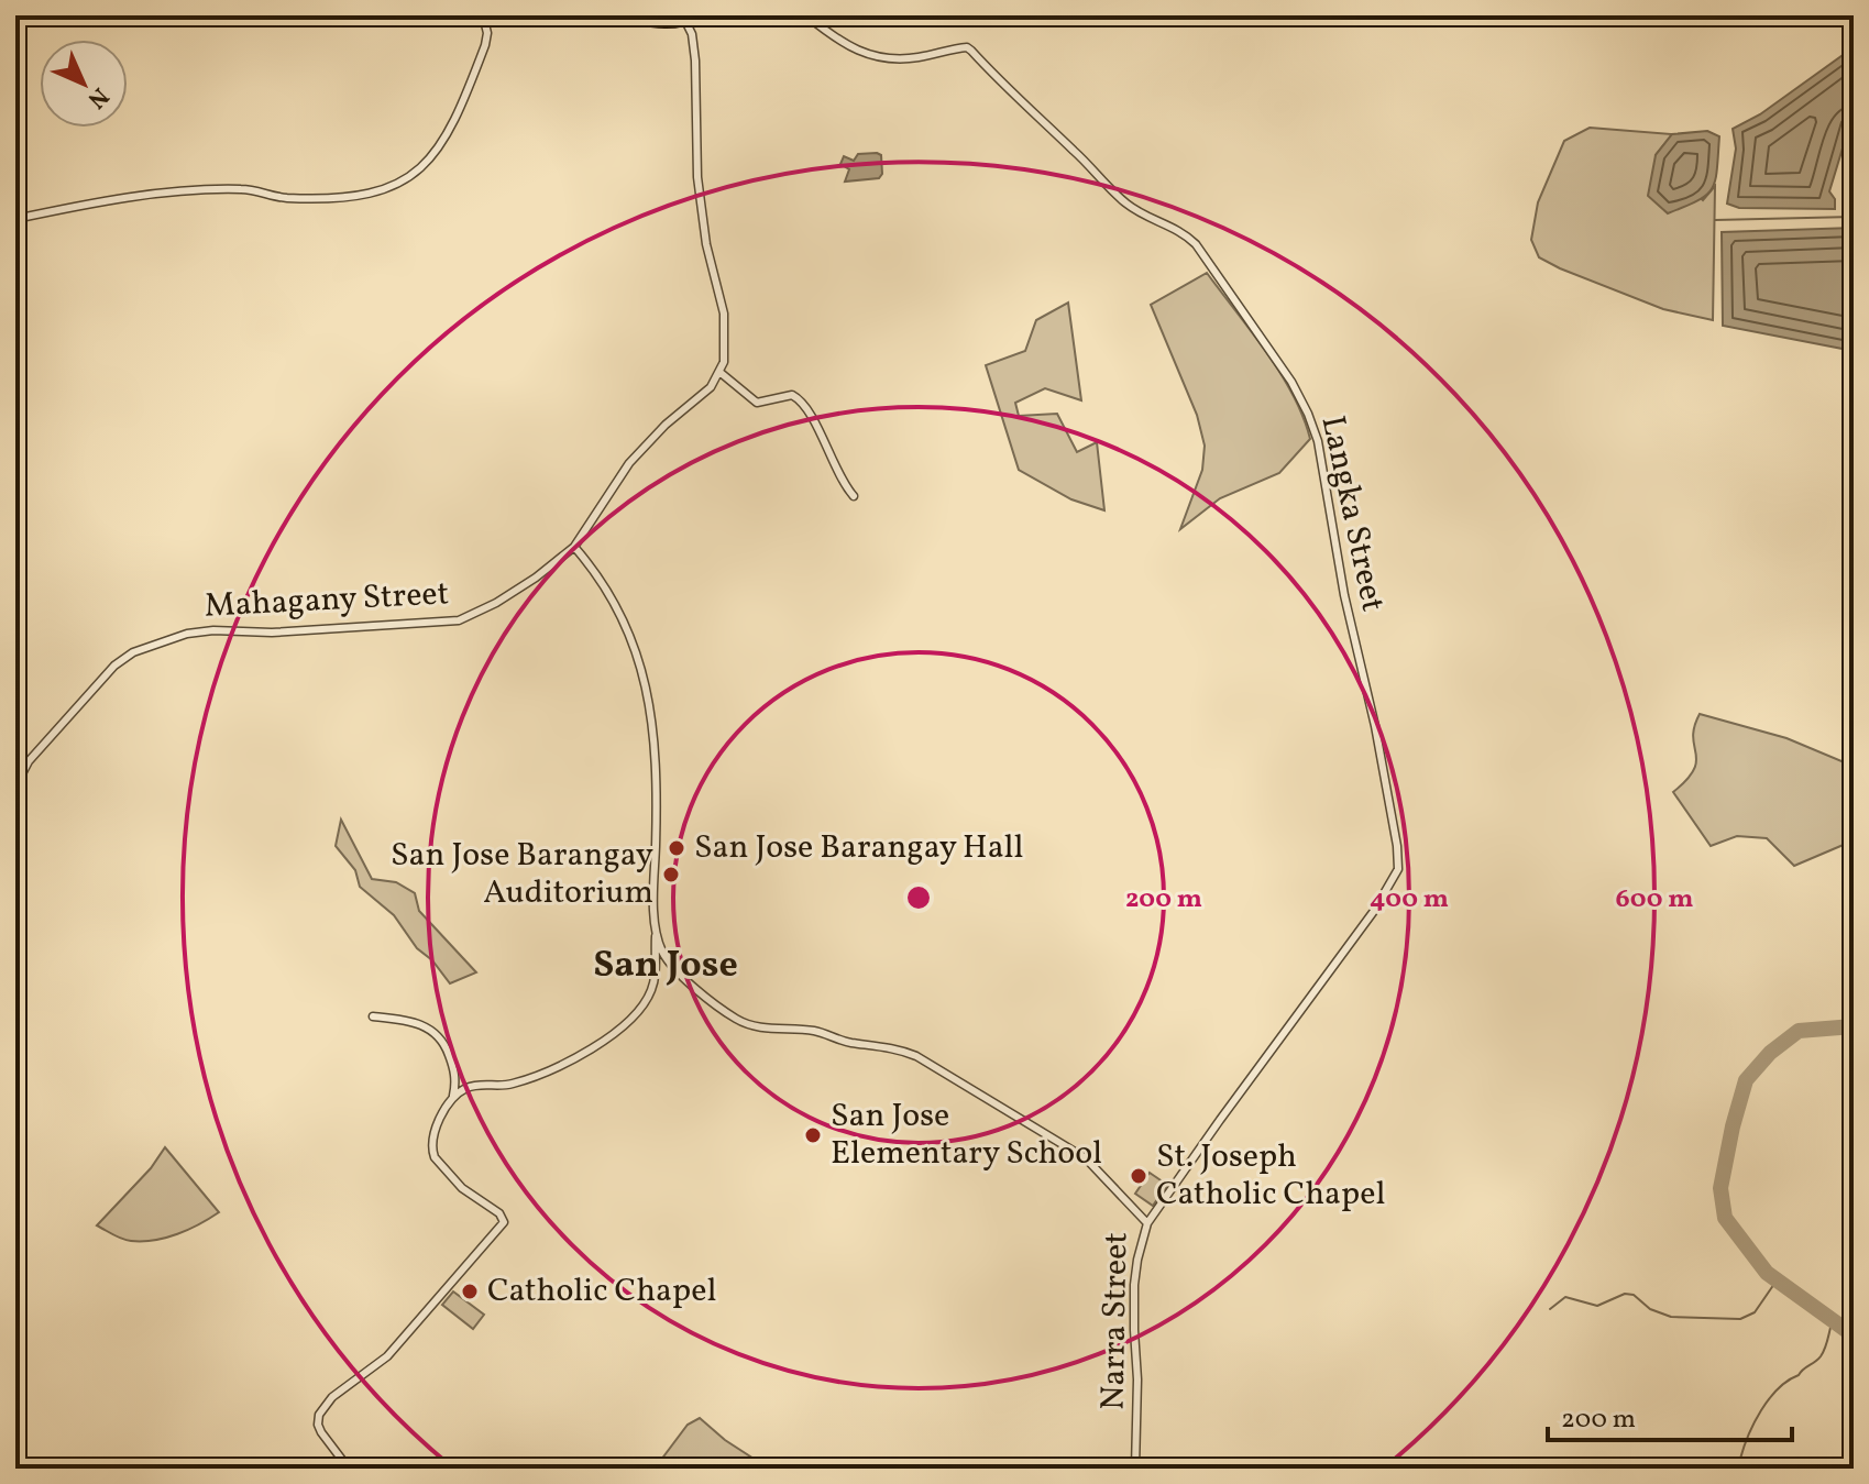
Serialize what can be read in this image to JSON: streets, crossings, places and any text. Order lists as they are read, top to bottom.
{
  "streets": {
    "street": ["Langka Street", "Mahagany Street", "Narra Street"]
  },
  "crossings": [
    ["Langka Street", "Narra Street"],
    ["Mahagany Street", "Narra Street"]
  ],
  "districts": ["San Jose"],
  "places": [
    "San Jose Barangay Hall",
    "San Jose Barangay Auditorium",
    "San Jose Elementary School",
    "St. Joseph Catholic Chapel",
    "Catholic Chapel"
  ],
  "scale_bar": "200 m",
  "north": "bottom right",
  "rings": ["200 m", "400 m", "600 m"]
}
